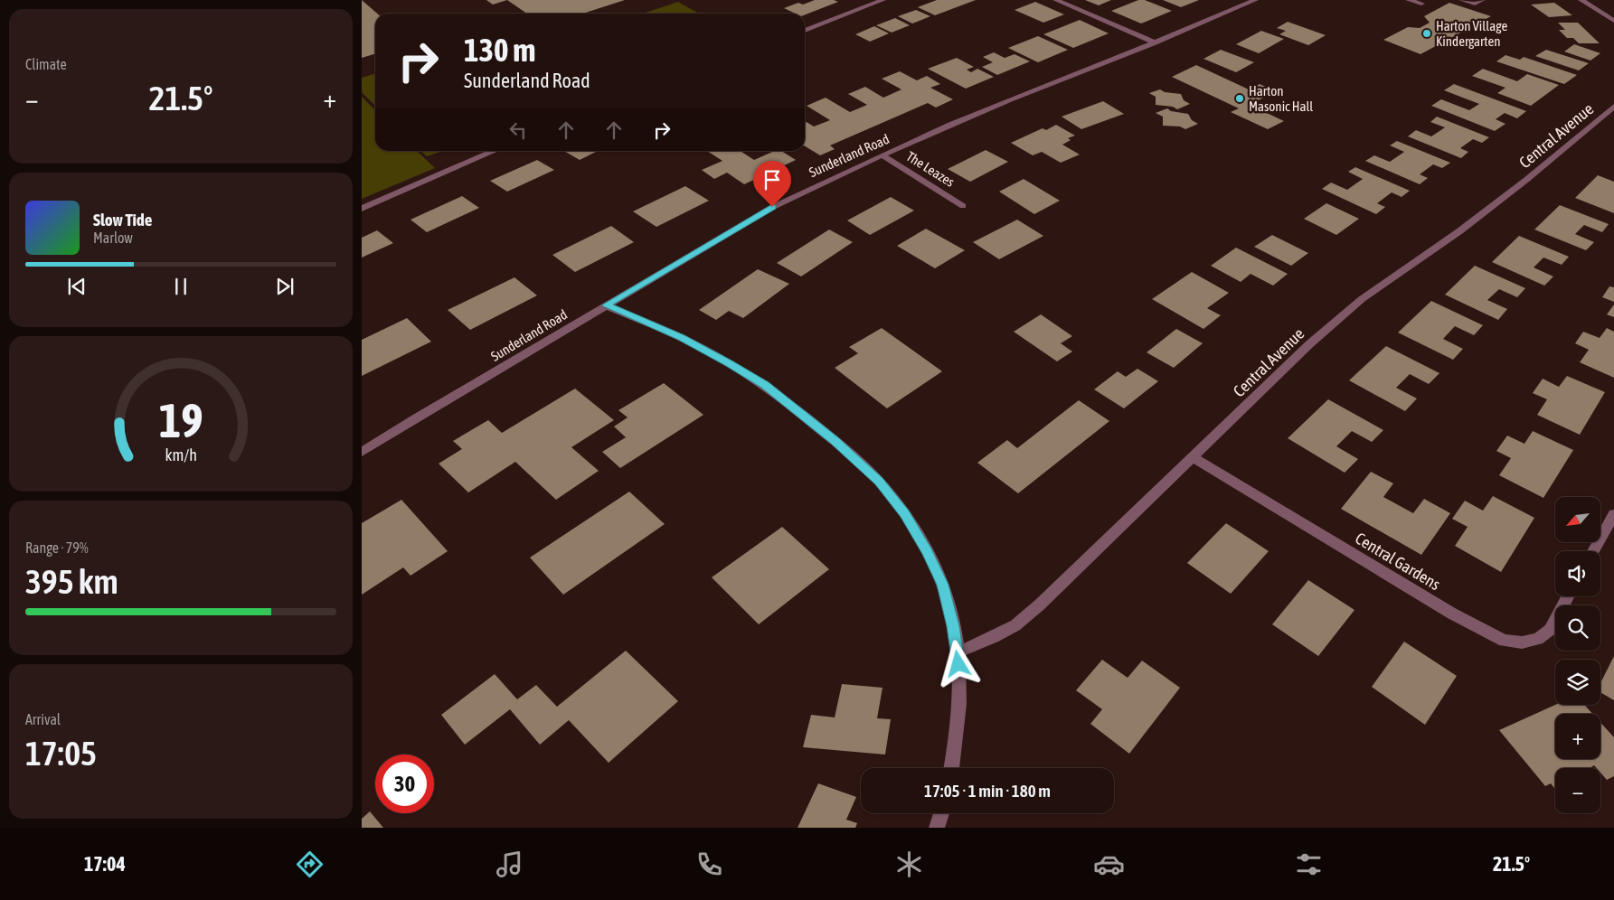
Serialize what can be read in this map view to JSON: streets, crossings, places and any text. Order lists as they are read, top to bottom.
{
  "streets": {
    "street": [
      "Central Avenue",
      "Sunderland Road",
      "The Leazes",
      "Central Gardens"
    ]
  },
  "crossings": [
    ["Central Avenue", "Central Gardens"],
    ["Sunderland Road", "The Leazes"]
  ],
  "places": ["Harton Village Kindergarten", "Harton Masonic Hall"],
  "north": "bottom left",
  "page": {
    "tile": [
      "Climate",
      ["Range · 79%", "395 km"],
      ["Arrival", "17:05"]
    ],
    "turn": ["130 m", "Sunderland Road"],
    "heat": ["−", "21.5°", "+"],
    "song": ["Slow Tide", "Marlow"],
    "map_buttons": ["+", "−"],
    "limit": "30",
    "trip": "17:05 · 1 min · 180 m",
    "tabs": ["17:04", "21.5°"],
    "gauge": ["19", "km/h"]
  }
}
